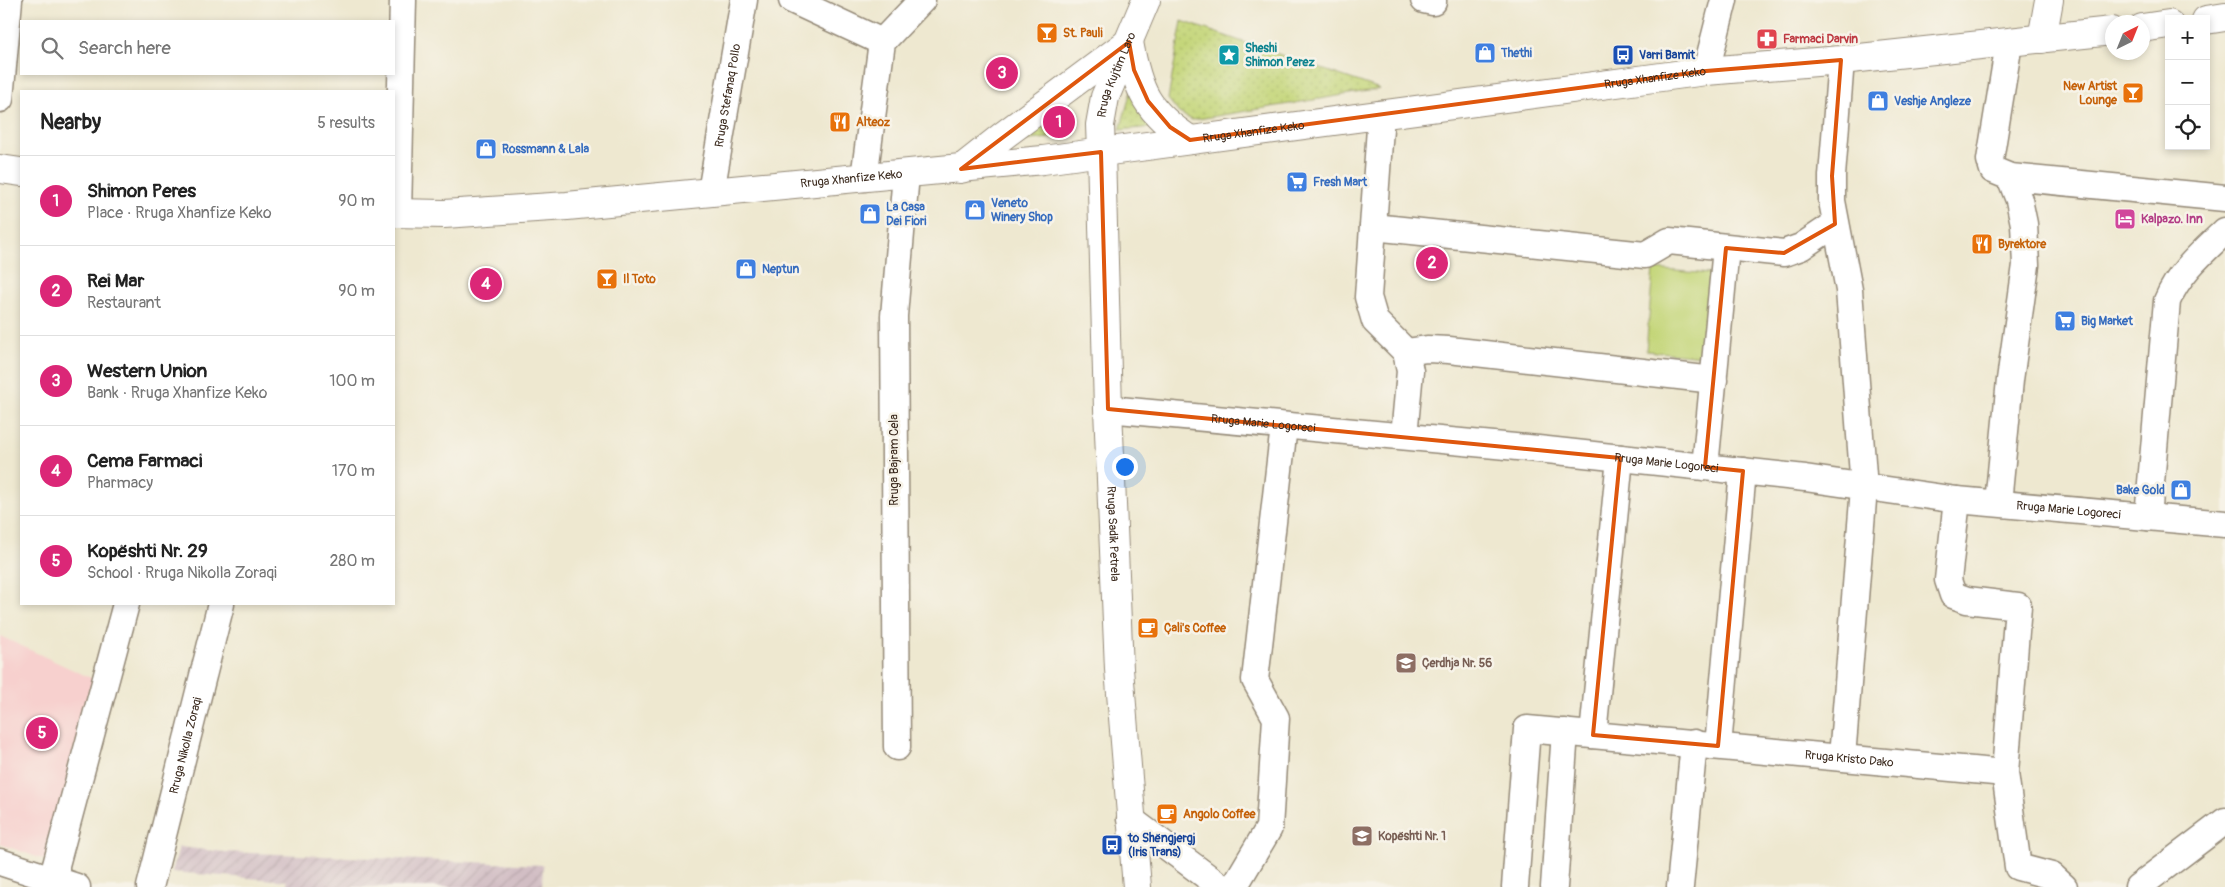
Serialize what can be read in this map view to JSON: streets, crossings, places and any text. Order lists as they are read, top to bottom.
{
  "streets": {
    "main road": ["Rruga Kujtim Laro", "Rruga Xhanfize Keko", "Rruga Sadik Petrela"],
    "street": [
      "Rruga Stefanaq Pollo",
      "Rruga Marie Logoreci",
      "Rruga Bajram Cela",
      "Rruga Nikolla Zoraqi",
      "Rruga Kristo Dako"
    ]
  },
  "crossings": [
    ["Rruga Kujtim Laro", "Rruga Xhanfize Keko"],
    ["Rruga Kujtim Laro", "Rruga Sadik Petrela"],
    ["Rruga Xhanfize Keko", "Rruga Stefanaq Pollo"],
    ["Rruga Xhanfize Keko", "Rruga Bajram Cela"],
    ["Rruga Xhanfize Keko", "Rruga Sadik Petrela"],
    ["Rruga Marie Logoreci", "Rruga Sadik Petrela"]
  ],
  "places": {
    "bar": ["St. Pauli", "New Artist Lounge", "Il Toto"],
    "pharmacy": ["Farmaci Darvin"],
    "shop": [
      "Thethi",
      "Veshje Angleze",
      "Rossmann & Lala",
      "Veneto Winery Shop",
      "La Casa Dei Fiori",
      "Neptun",
      "Bake Gold"
    ],
    "place": ["Sheshi Shimon Perez"],
    "bus stop": ["Varri Bamit", "to Shëngjergj (Iris Trans)"],
    "restaurant": ["Alteoz", "Byrektore"],
    "supermarket": ["Fresh Mart", "Big Market"],
    "hotel": ["Kalpazo. Inn"],
    "cafe": ["Çali's Coffee", "Angolo Coffee"],
    "school or university": ["Çerdhja Nr. 56", "Kopështi Nr. 1"]
  },
  "north": "top right",
  "page": {
    "map_buttons": ["+", "−"],
    "search": "Search here",
    "pins": [
      "3",
      "1",
      "2",
      "4",
      "5"
    ],
    "heading": ["Nearby", "5 results"],
    "list": [
      {
        "mark": "1",
        "name": "Shimon Peres",
        "note": "Place · Rruga Xhanfize Keko",
        "value": "90 m"
      },
      {
        "mark": "2",
        "name": "Rei Mar",
        "note": "Restaurant",
        "value": "90 m"
      },
      {
        "mark": "3",
        "name": "Western Union",
        "note": "Bank · Rruga Xhanfize Keko",
        "value": "100 m"
      },
      {
        "mark": "4",
        "name": "Cema Farmaci",
        "note": "Pharmacy",
        "value": "170 m"
      },
      {
        "mark": "5",
        "name": "Kopështi Nr. 29",
        "note": "School · Rruga Nikolla Zoraqi",
        "value": "280 m"
      }
    ]
  }
}
